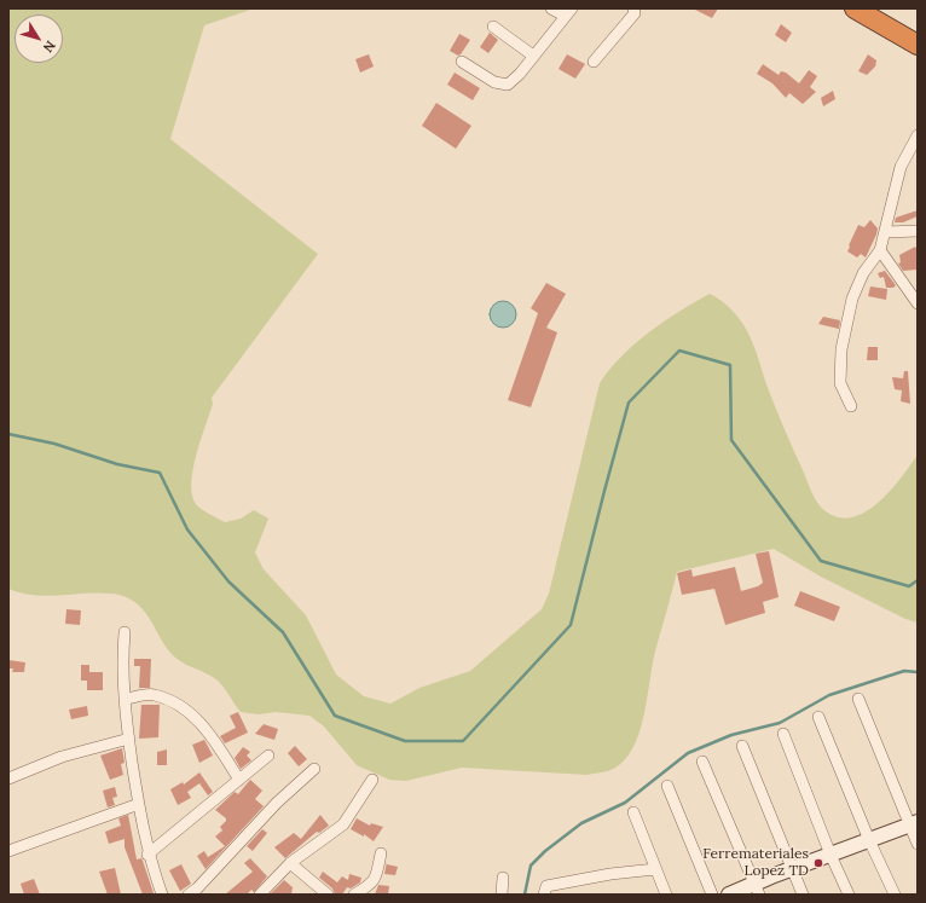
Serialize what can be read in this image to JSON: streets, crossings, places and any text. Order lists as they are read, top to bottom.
{
  "places": ["Ferremateriales Lopez TD"],
  "north": "bottom right"
}
